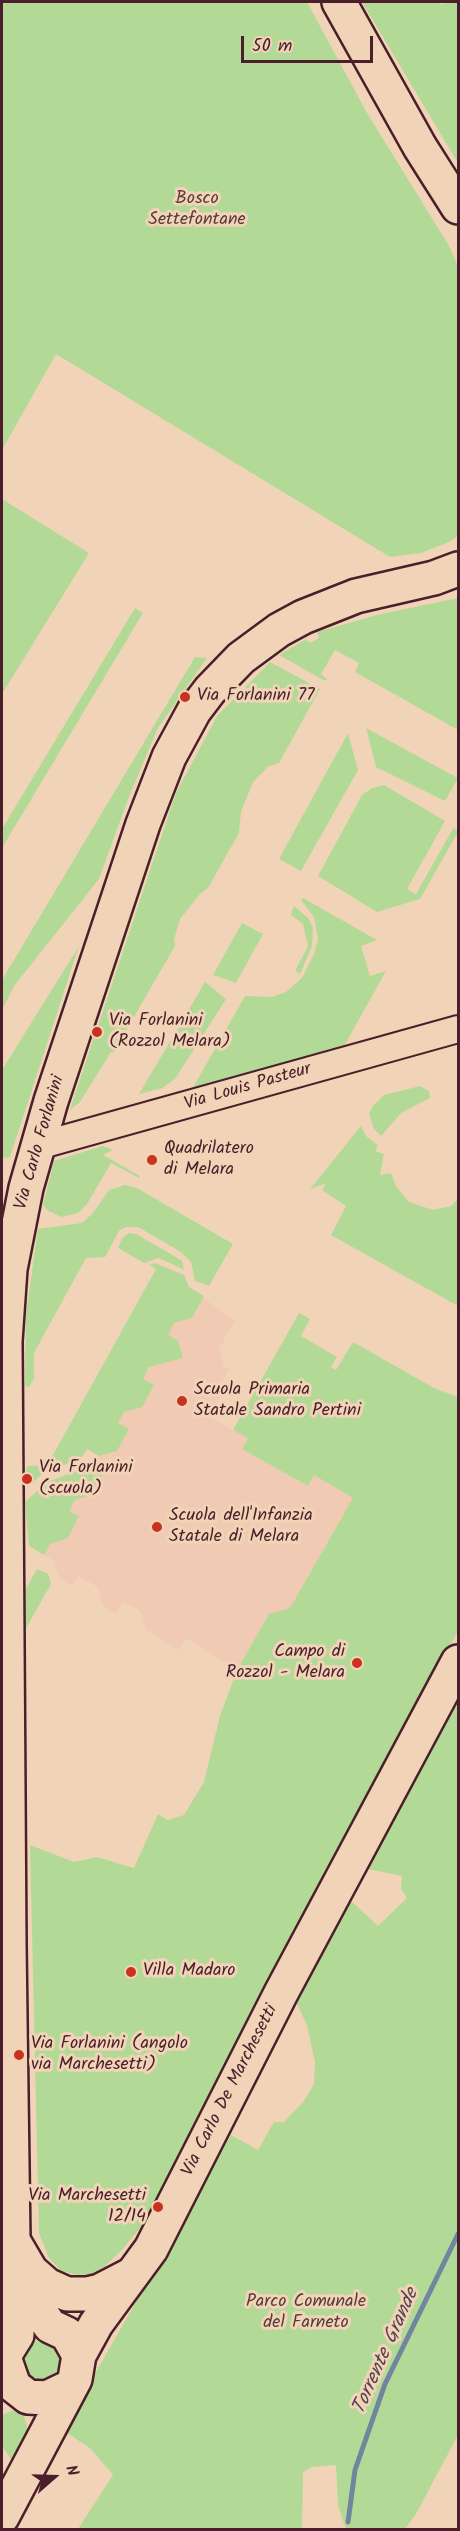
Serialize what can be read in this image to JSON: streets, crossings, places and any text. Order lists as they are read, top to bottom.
{
  "streets": {
    "main road": ["Via Carlo Forlanini", "Via Carlo De Marchesetti"],
    "street": ["Via Louis Pasteur"]
  },
  "crossings": [
    ["Via Louis Pasteur", "Via Carlo Forlanini"],
    ["Via Carlo Forlanini", "Via Carlo De Marchesetti"]
  ],
  "water": ["Torrente Grande"],
  "parks": ["Bosco Settefontane", "Parco Comunale del Farneto"],
  "places": [
    "Via Forlanini 77",
    "Via Forlanini (Rozzol Melara)",
    "Quadrilatero di Melara",
    "Scuola Primaria Statale Sandro Pertini",
    "Via Forlanini (scuola)",
    "Scuola dell'Infanzia Statale di Melara",
    "Campo di Rozzol - Melara",
    "Villa Madaro",
    "Via Forlanini (angolo via Marchesetti)",
    "Via Marchesetti 12/14"
  ],
  "scale_bar": "50 m",
  "north": "right"
}
